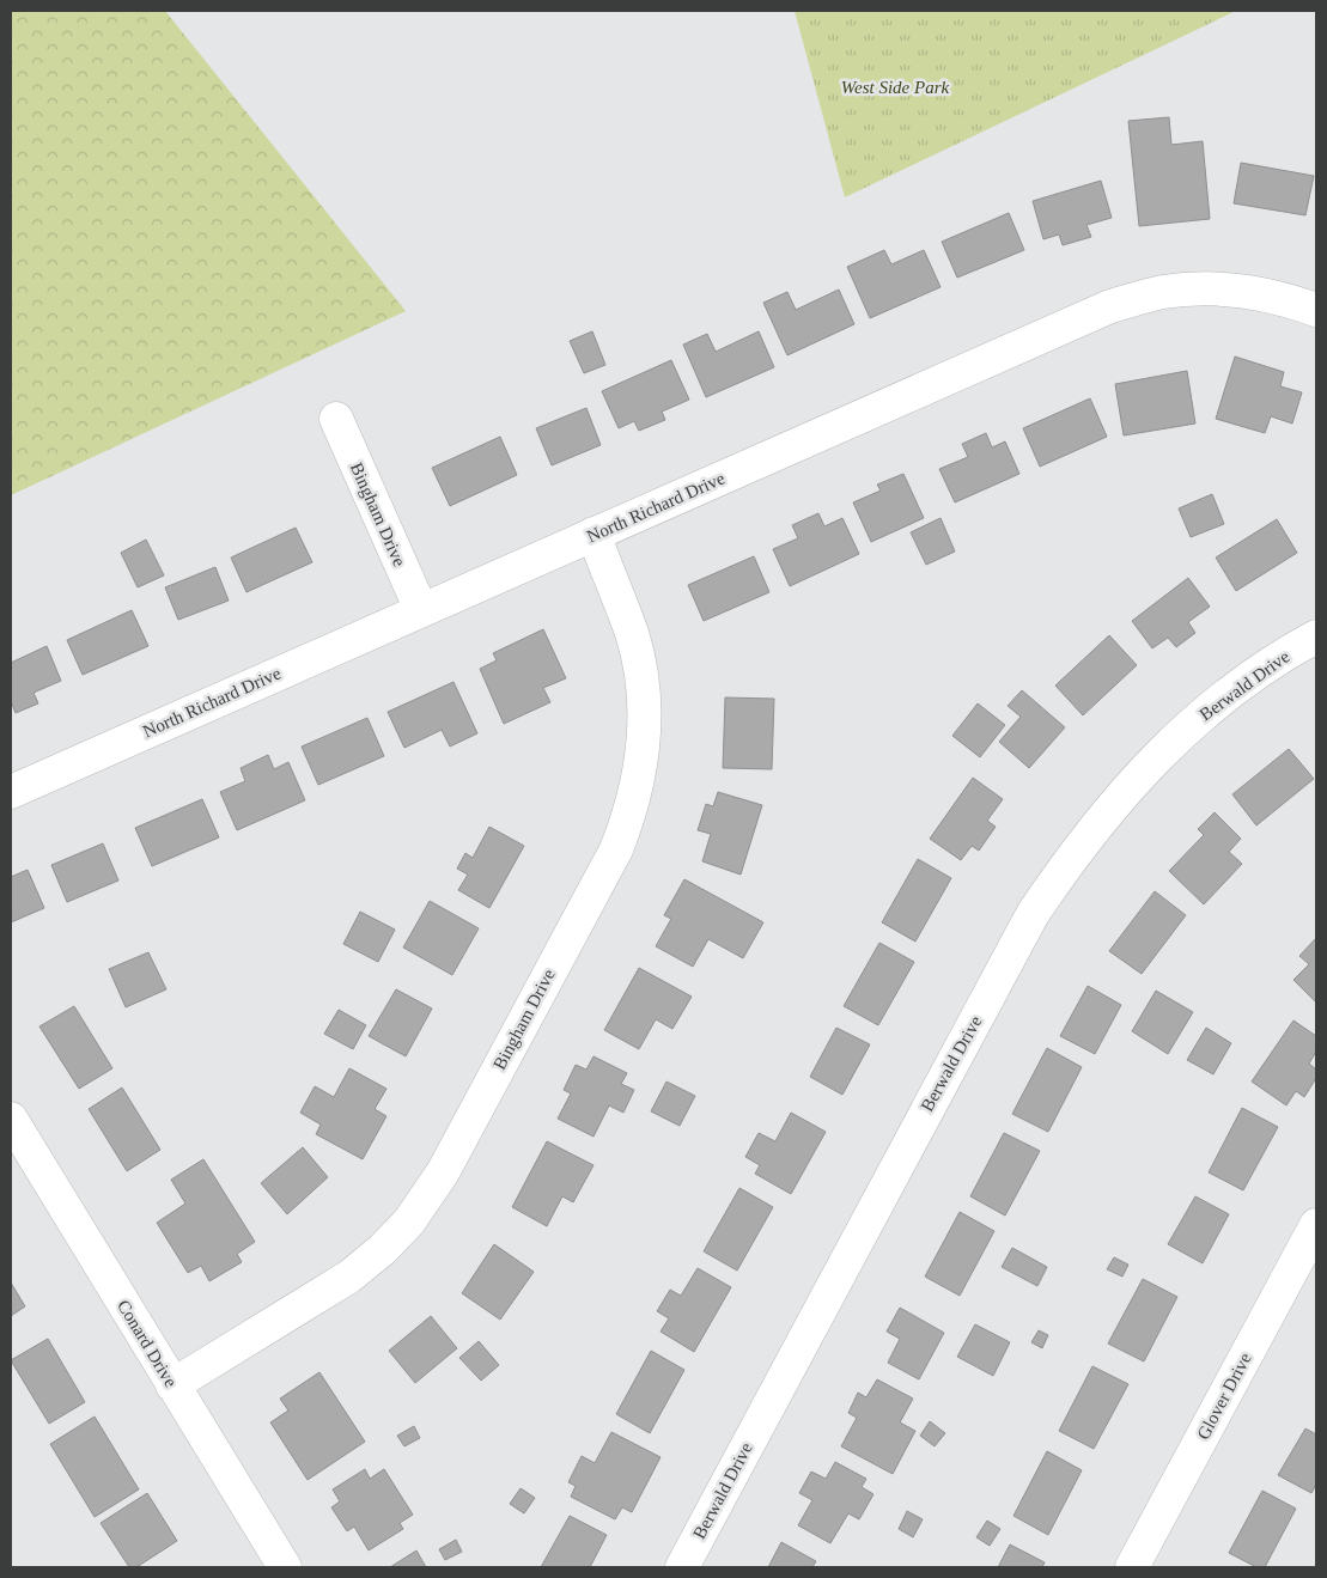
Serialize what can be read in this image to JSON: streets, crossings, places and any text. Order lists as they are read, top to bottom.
{
  "streets": {
    "street": [
      "North Richard Drive",
      "Bingham Drive",
      "Berwald Drive",
      "Conard Drive",
      "Glover Drive"
    ]
  },
  "crossings": [
    ["North Richard Drive", "Bingham Drive"],
    ["Bingham Drive", "Conard Drive"]
  ],
  "parks": ["West Side Park"]
}
